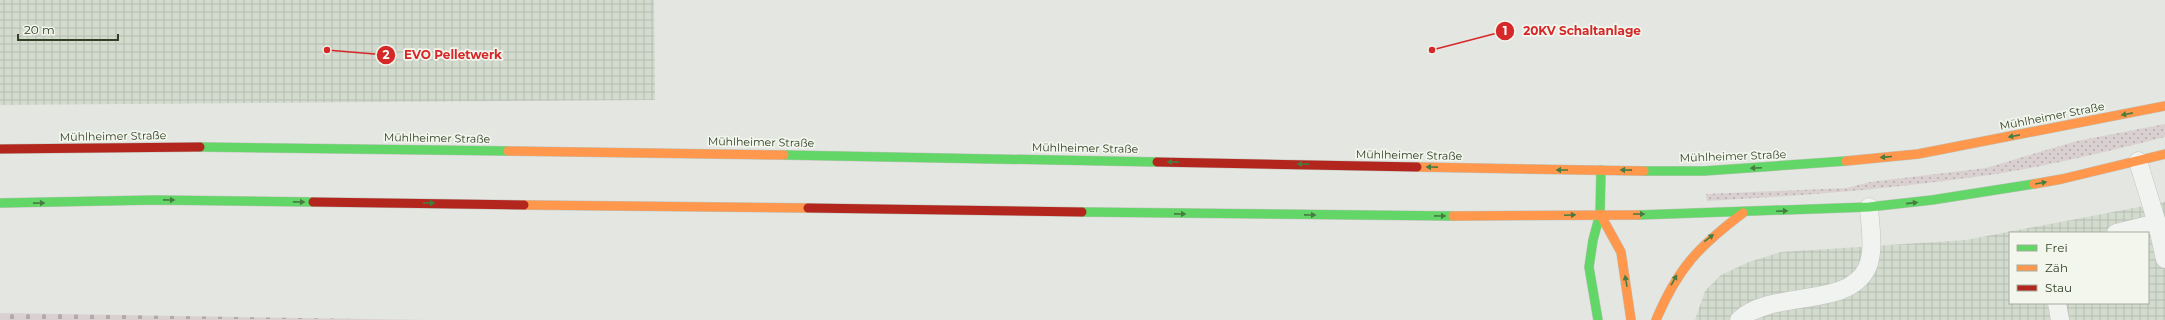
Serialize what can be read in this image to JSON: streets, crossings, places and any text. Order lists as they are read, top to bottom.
{
  "streets": {
    "main road": ["Mühlheimer Straße"]
  },
  "places": ["EVO Pelletwerk", "20KV Schaltanlage"],
  "legend": ["Frei", "Zäh", "Stau"],
  "scale_bar": "20 m"
}
